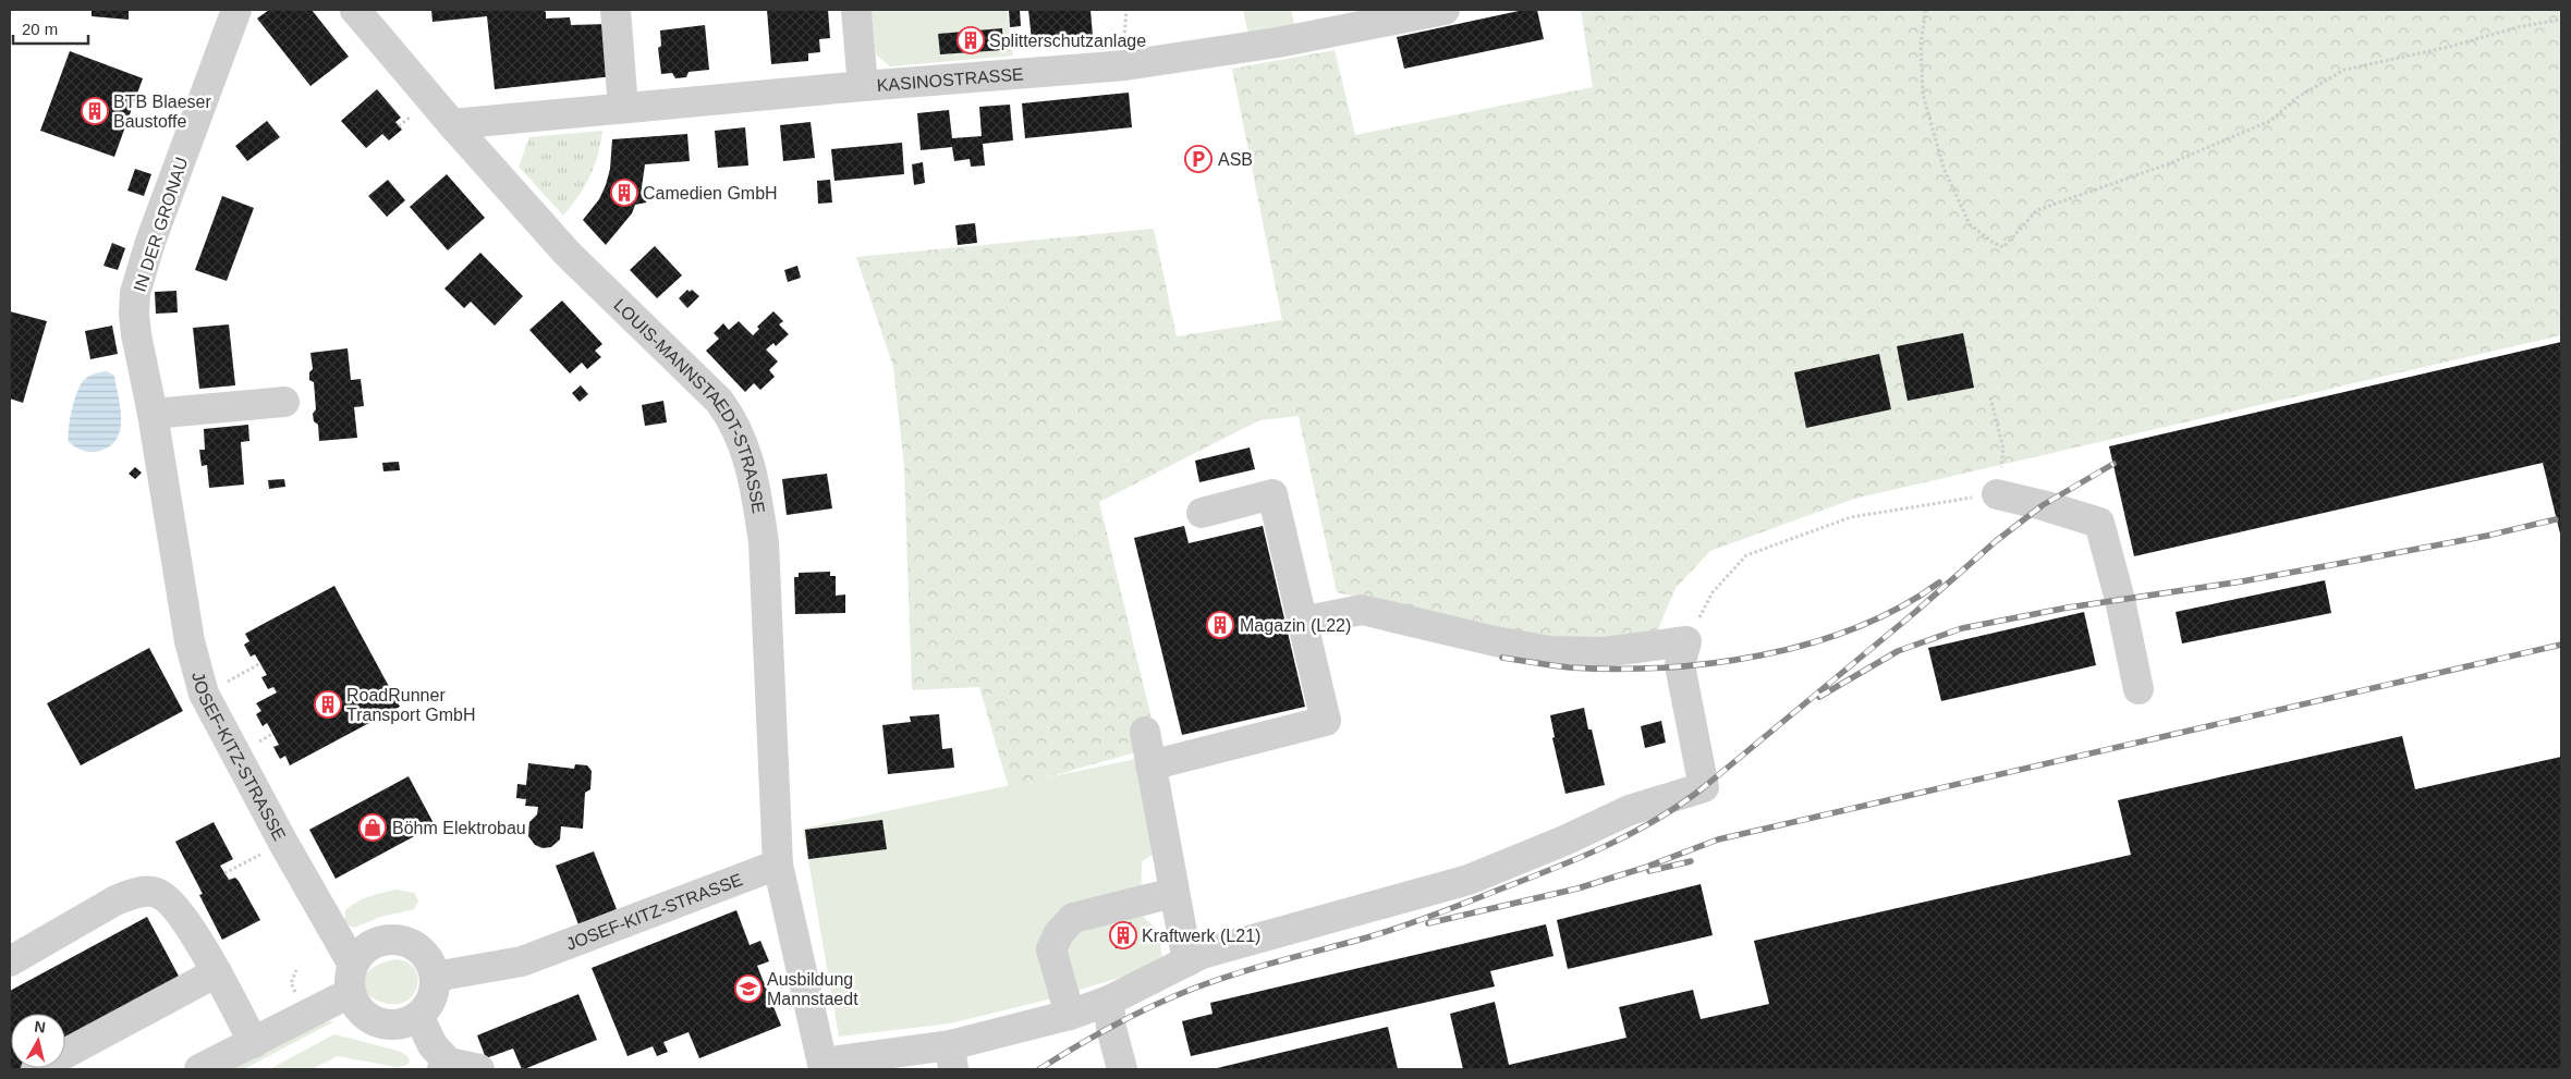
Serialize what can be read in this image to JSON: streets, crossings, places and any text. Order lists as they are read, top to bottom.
{
  "streets": {
    "street": [
      "KASINOSTRASSE",
      "IN DER GRONAU",
      "LOUIS-MANNSTAEDT-STRASSE",
      "JOSEF-KITZ-STRASSE"
    ]
  },
  "crossings": [
    ["KASINOSTRASSE", "LOUIS-MANNSTAEDT-STRASSE"],
    ["IN DER GRONAU", "JOSEF-KITZ-STRASSE"],
    ["LOUIS-MANNSTAEDT-STRASSE", "JOSEF-KITZ-STRASSE"]
  ],
  "places": {
    "building": [
      "Splitterschutzanlage",
      "BTB Blaeser Baustoffe",
      "Camedien GmbH",
      "Magazin (L22)",
      "RoadRunner Transport GmbH",
      "Kraftwerk (L21)"
    ],
    "parking": ["ASB"],
    "shop": ["Böhm Elektrobau"],
    "school or university": ["Ausbildung Mannstaedt"]
  },
  "scale_bar": "20 m",
  "north": "top"
}
